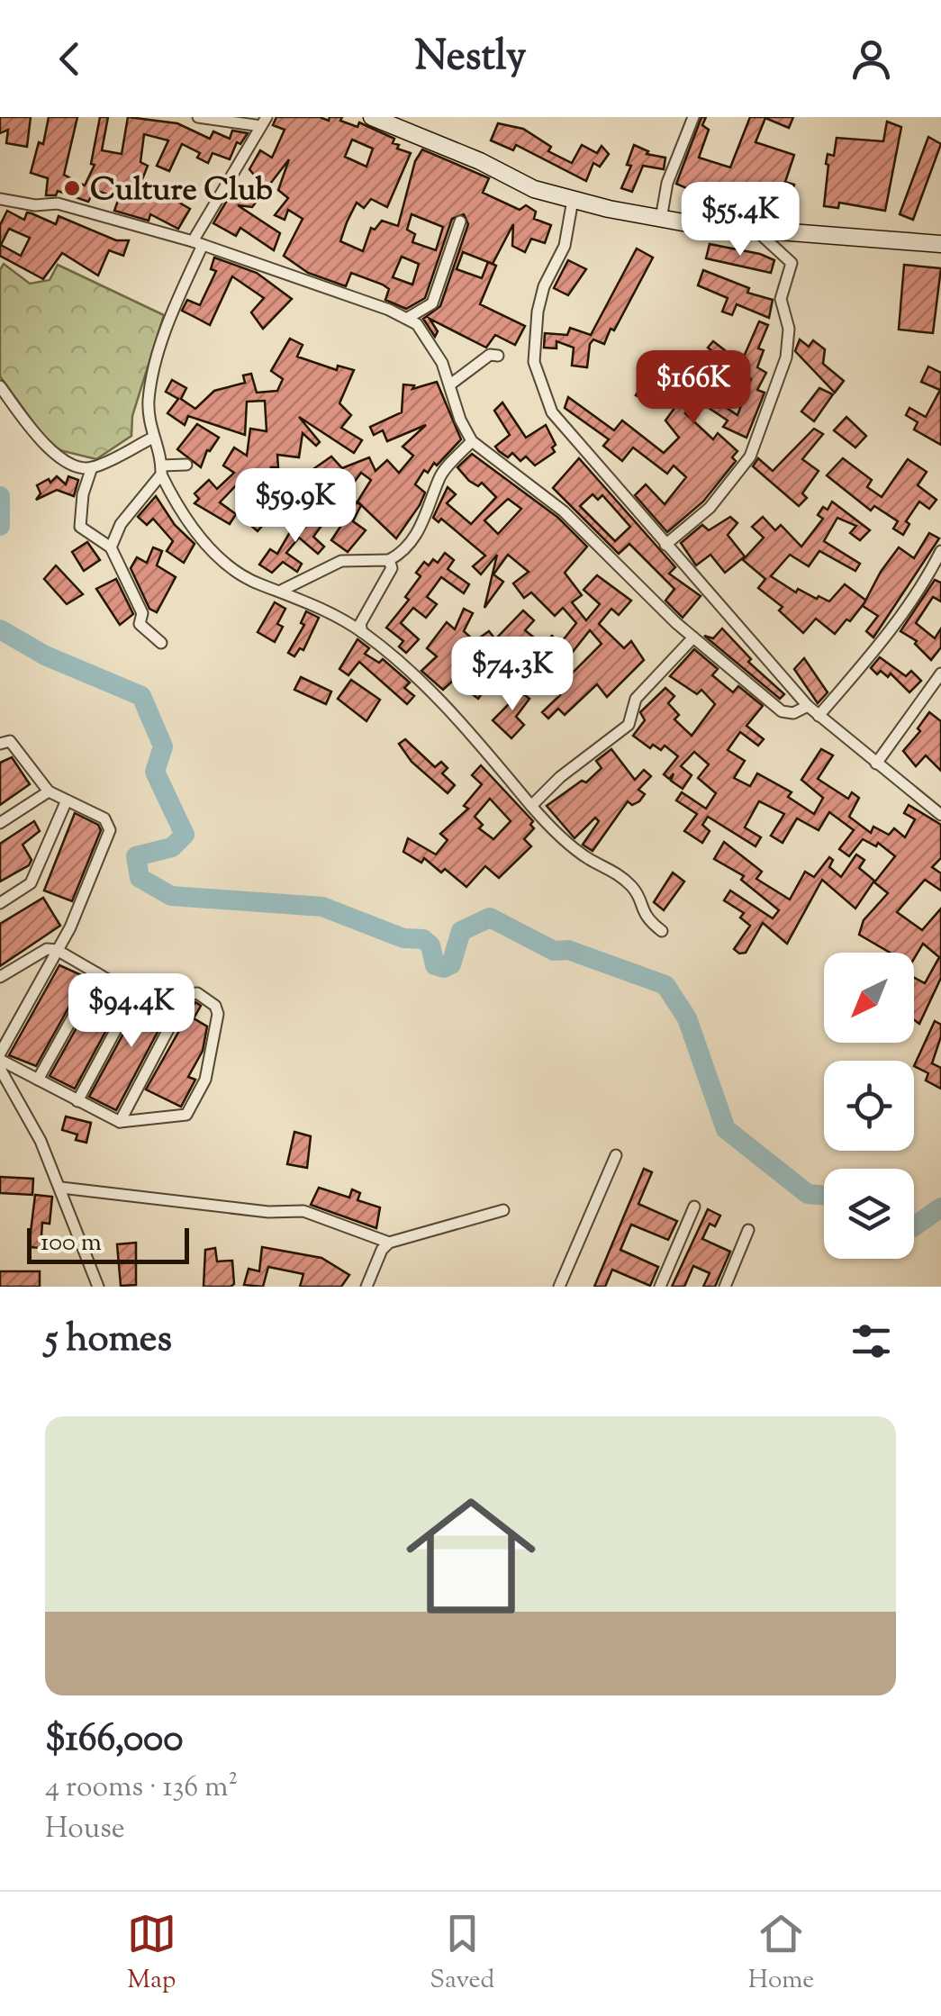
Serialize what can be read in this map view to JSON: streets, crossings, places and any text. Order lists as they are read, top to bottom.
{
  "places": ["Culture Club"],
  "scale_bar": "100 m",
  "north": "bottom left",
  "page": {
    "header": "Nestly",
    "price": [
      "$55.4K",
      "$166K",
      "$59.9K",
      "$74.3K",
      "$94.4K"
    ],
    "scale": "100 m",
    "heading": "5 homes",
    "list": [
      {
        "name": "$166,000",
        "note": "4 rooms · 136 m² · House"
      }
    ],
    "tabs": ["Map", "Saved", "Home"]
  }
}
